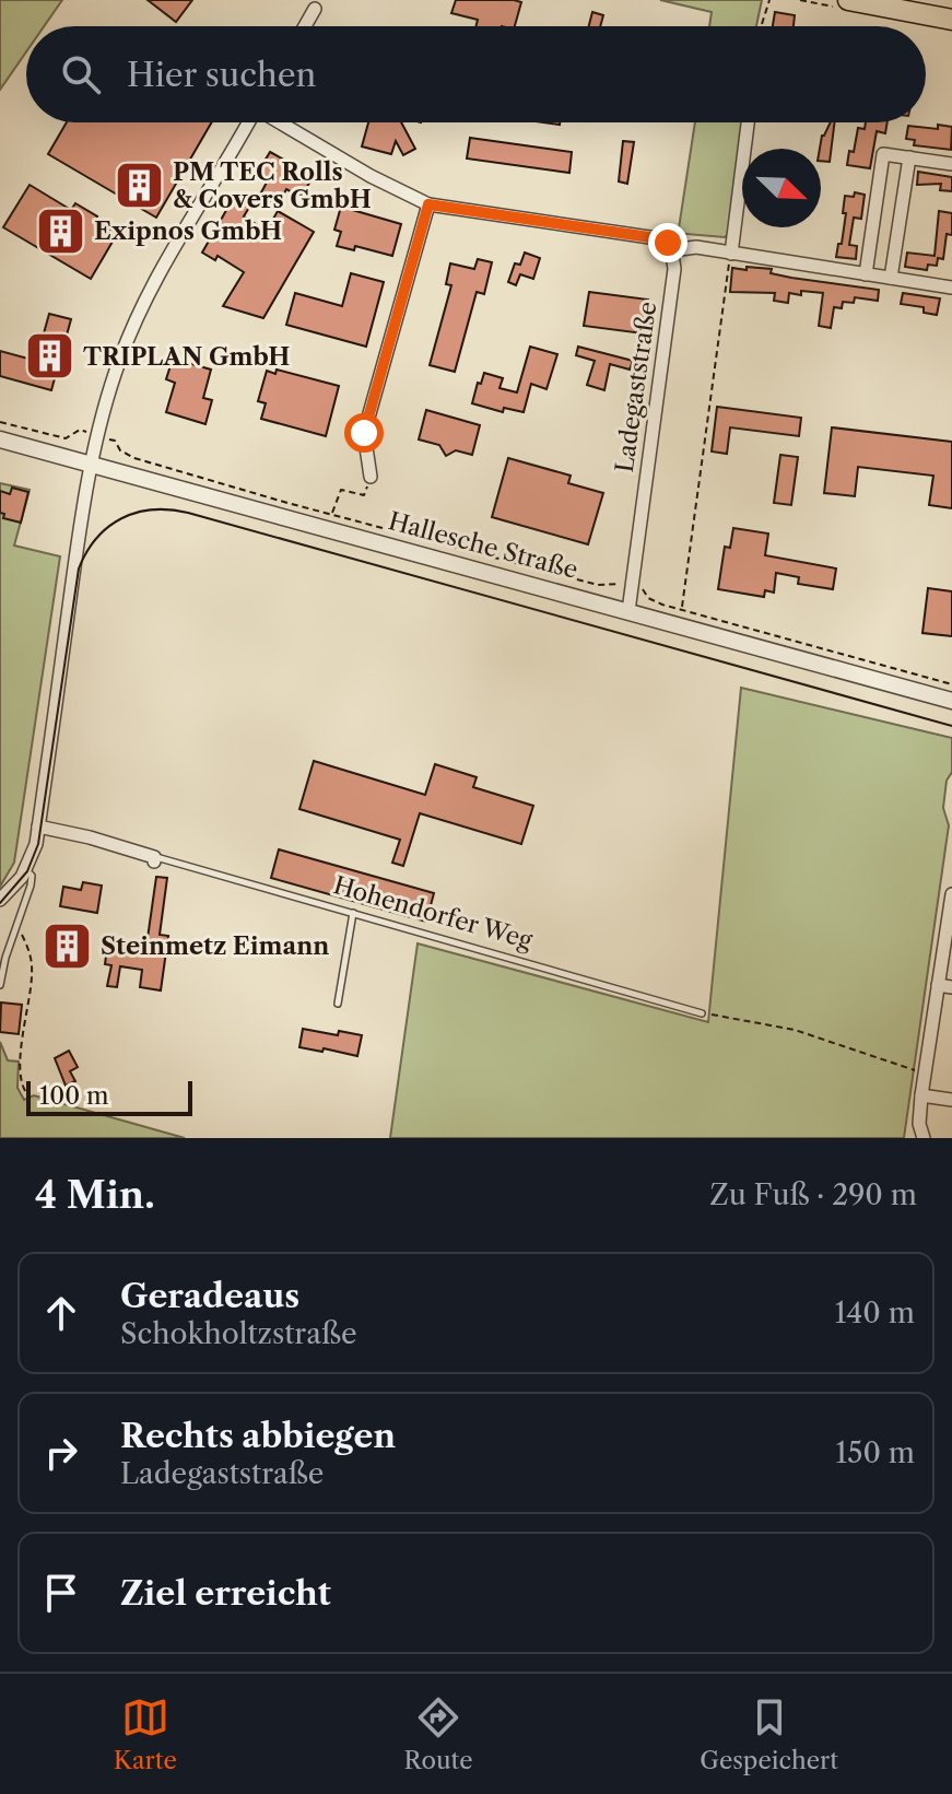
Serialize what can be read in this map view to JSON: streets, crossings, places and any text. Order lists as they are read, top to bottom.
{
  "streets": {
    "street": ["Ladegaststraße", "Hallesche Straße"],
    "lane": ["Hohendorfer Weg"]
  },
  "crossings": [
    ["Ladegaststraße", "Hallesche Straße"]
  ],
  "places": {
    "building": [
      "PM TEC Rolls & Covers GmbH",
      "Exipnos GmbH",
      "TRIPLAN GmbH",
      "Steinmetz Eimann"
    ]
  },
  "scale_bar": "100 m",
  "north": "bottom right",
  "page": {
    "search": "Hier suchen",
    "scale": "100 m",
    "heading": ["4 Min.", "Zu Fuß · 290 m"],
    "list": [
      ["Geradeaus", "Schokholtzstraße", "140 m"],
      ["Rechts abbiegen", "Ladegaststraße", "150 m"],
      "Ziel erreicht"
    ],
    "nav": ["Karte", "Route", "Gespeichert"]
  }
}
